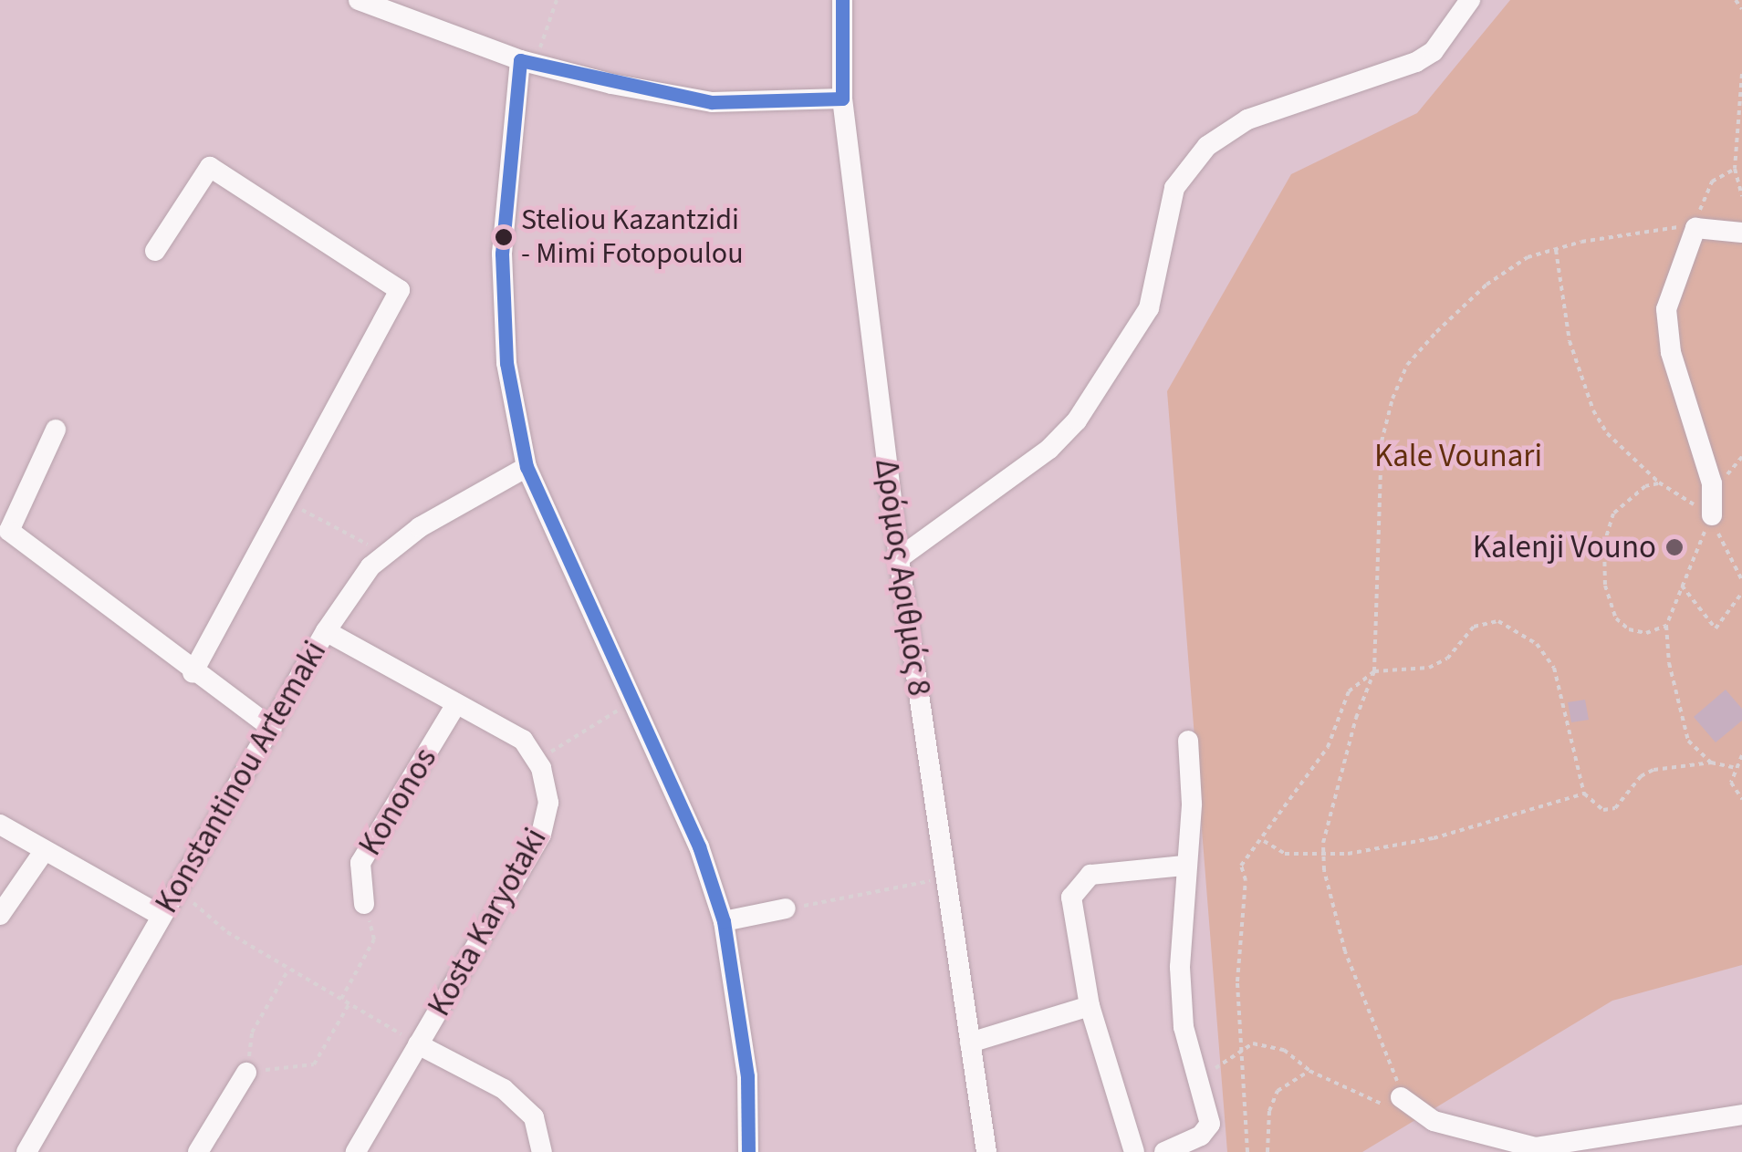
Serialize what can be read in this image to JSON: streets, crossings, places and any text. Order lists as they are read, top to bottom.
{
  "streets": {
    "street": [
      "Δρόμος Αριθμός 8",
      "Konstantinou Artemaki",
      "Kononos",
      "Kosta Karyotaki"
    ]
  },
  "parks": ["Kale Vounari"],
  "places": ["Steliou Kazantzidi - Mimi Fotopoulou", "Kalenji Vouno"]
}
